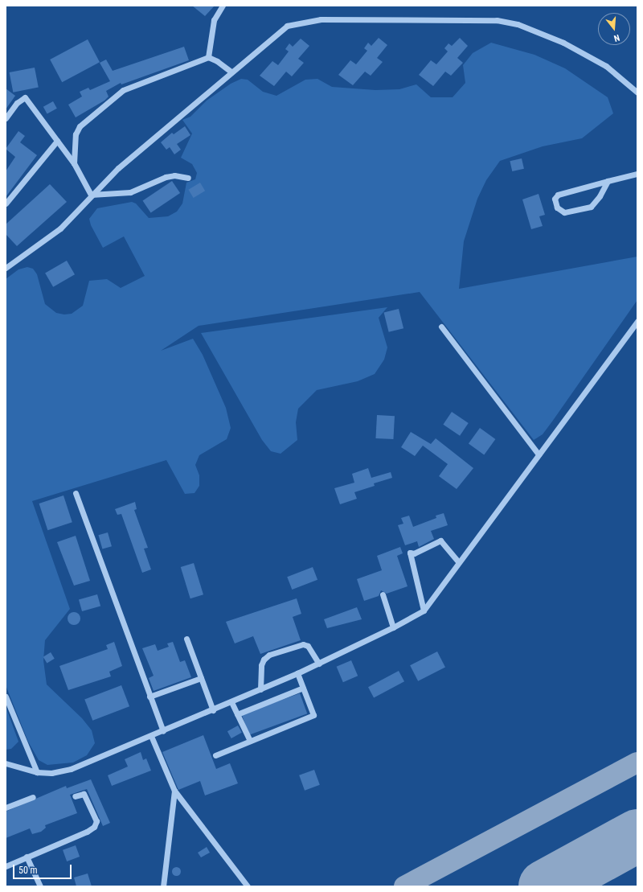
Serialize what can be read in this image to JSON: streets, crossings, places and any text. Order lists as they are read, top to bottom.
{
  "scale_bar": "50 m",
  "north": "bottom"
}
